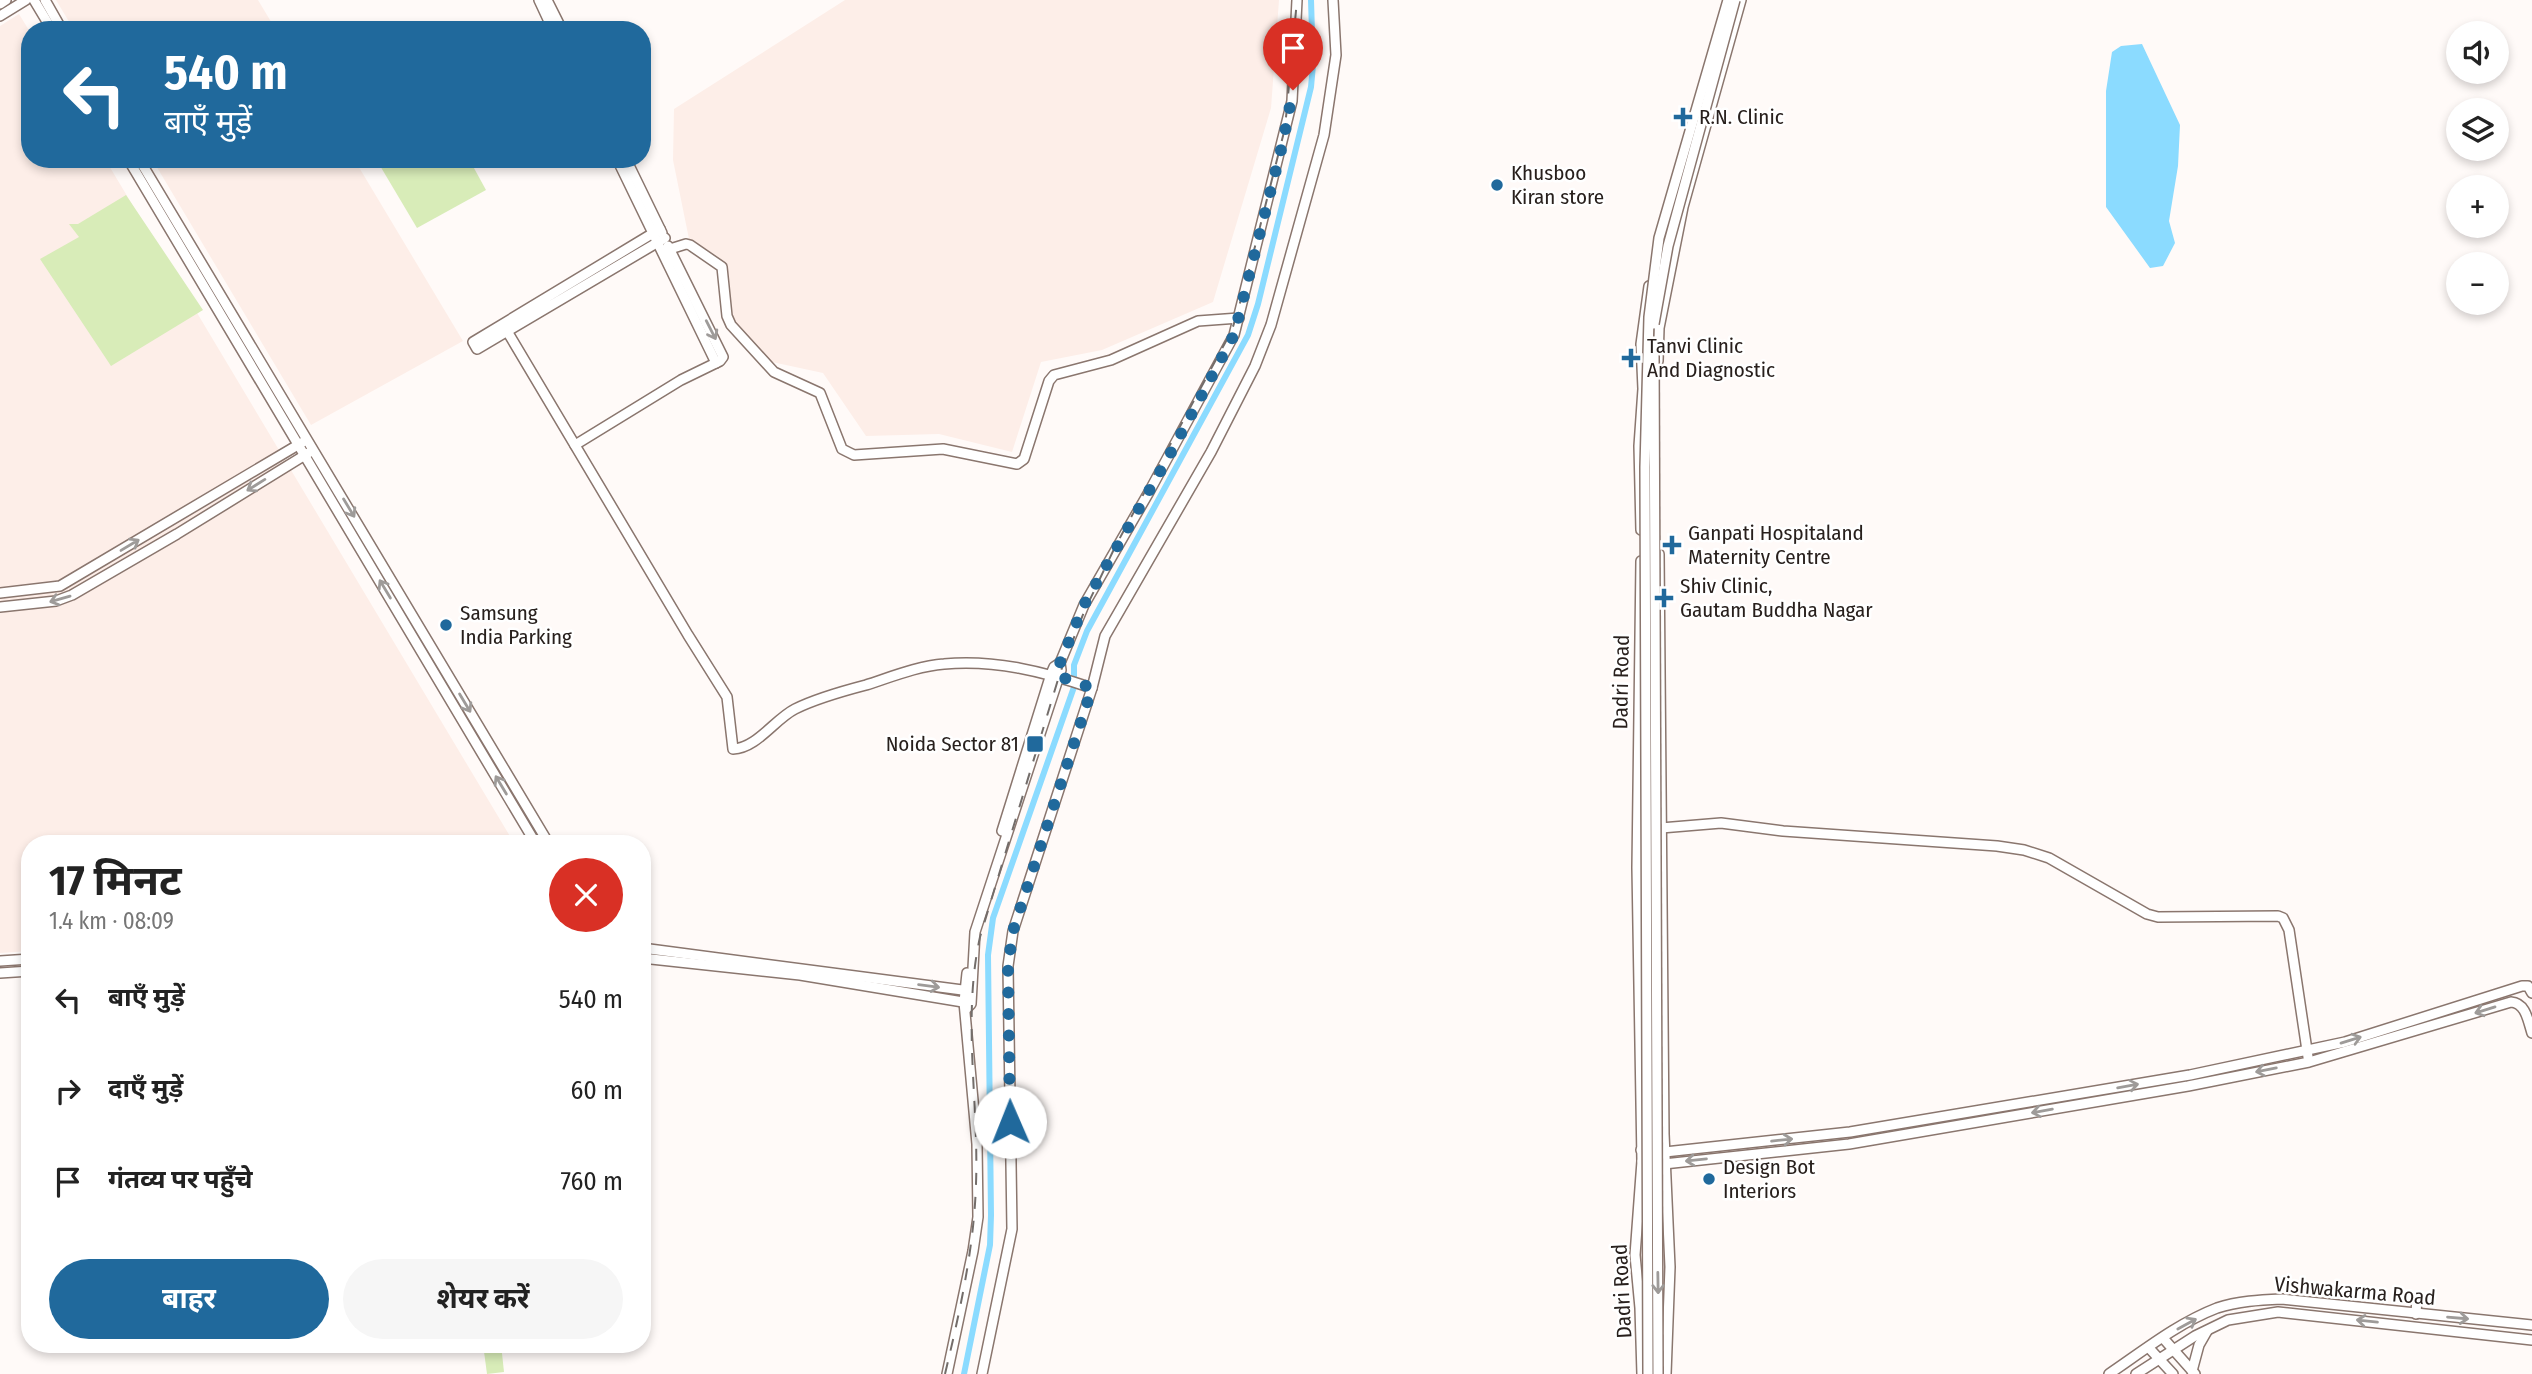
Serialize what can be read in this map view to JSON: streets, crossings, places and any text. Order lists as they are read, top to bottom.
{
  "streets": {
    "street": ["Dadri Road", "Vishwakarma Road"]
  },
  "places": {
    "health": [
      "R.N. Clinic",
      "Tanvi Clinic And Diagnostic",
      "Ganpati Hospitaland Maternity Centre",
      "Shiv Clinic, Gautam Buddha Nagar"
    ],
    "other": ["Khusboo Kiran store", "Samsung India Parking", "Design Bot Interiors"],
    "transit": ["Noida Sector 81"]
  },
  "page": {
    "map_buttons": ["+", "−"],
    "turn": ["540 m", "बाएँ मुड़ें"],
    "heading": ["17 मिनट", "1.4 km · 08:09"],
    "list": [
      {
        "name": "बाएँ मुड़ें",
        "value": "540 m"
      },
      {
        "name": "दाएँ मुड़ें",
        "value": "60 m"
      },
      {
        "name": "गंतव्य पर पहुँचे",
        "value": "760 m"
      }
    ],
    "buttons": ["बाहर", "शेयर करें"]
  }
}
